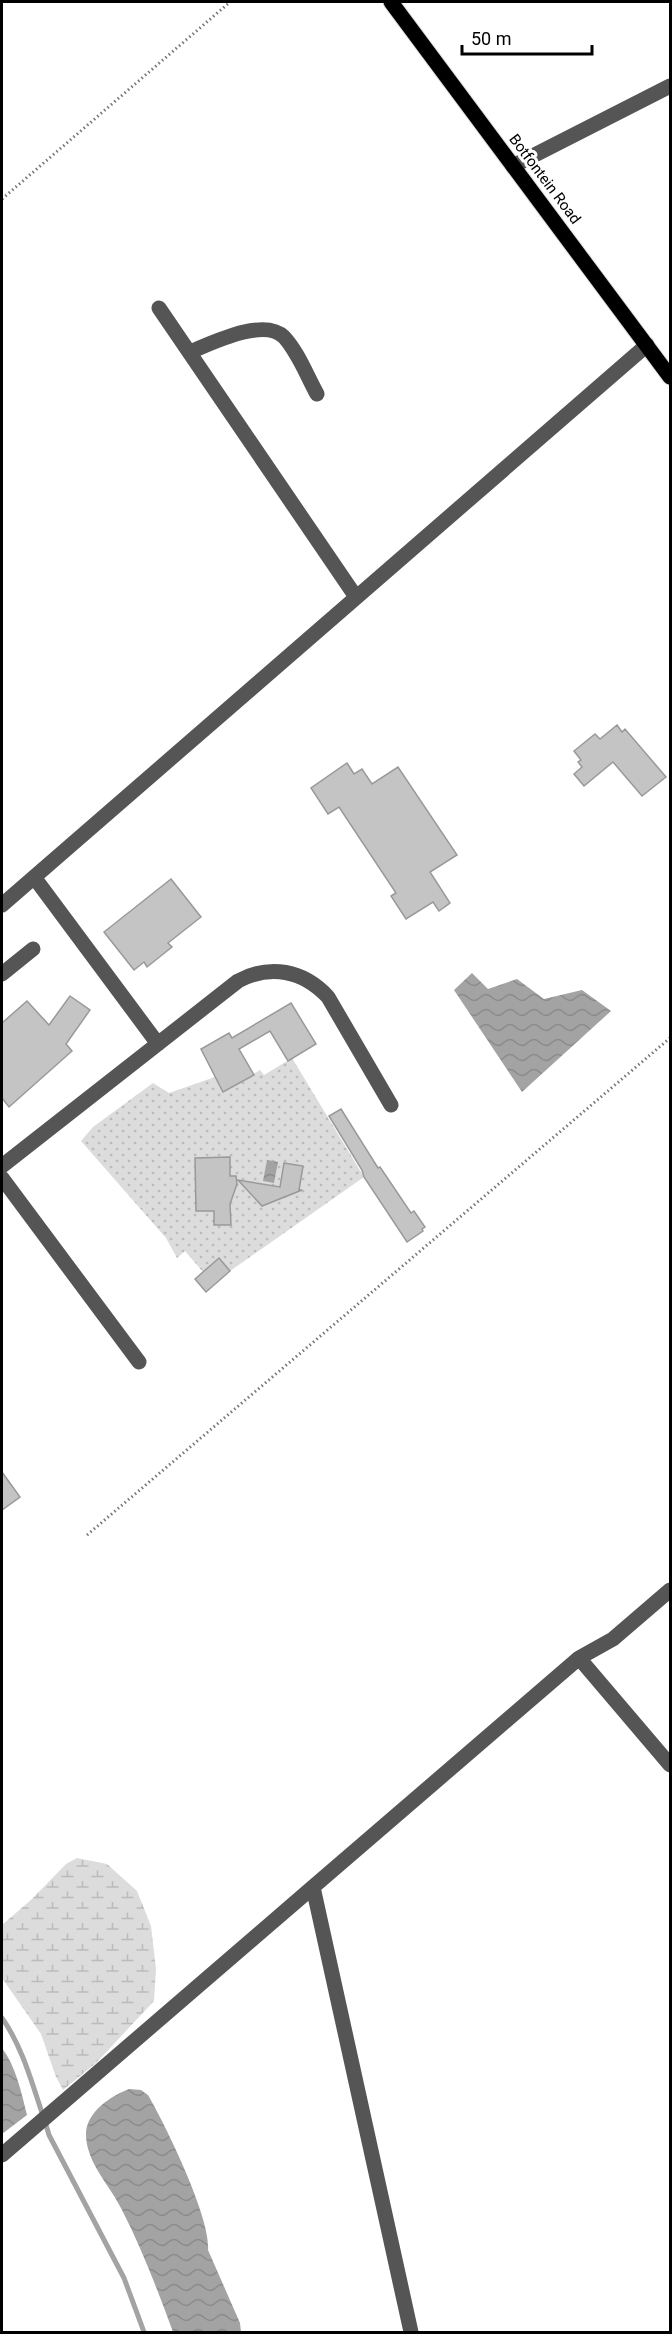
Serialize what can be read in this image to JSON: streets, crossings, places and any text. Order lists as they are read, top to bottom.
{
  "streets": {
    "main road": ["Botfontein Road"]
  },
  "scale_bar": "50 m"
}
